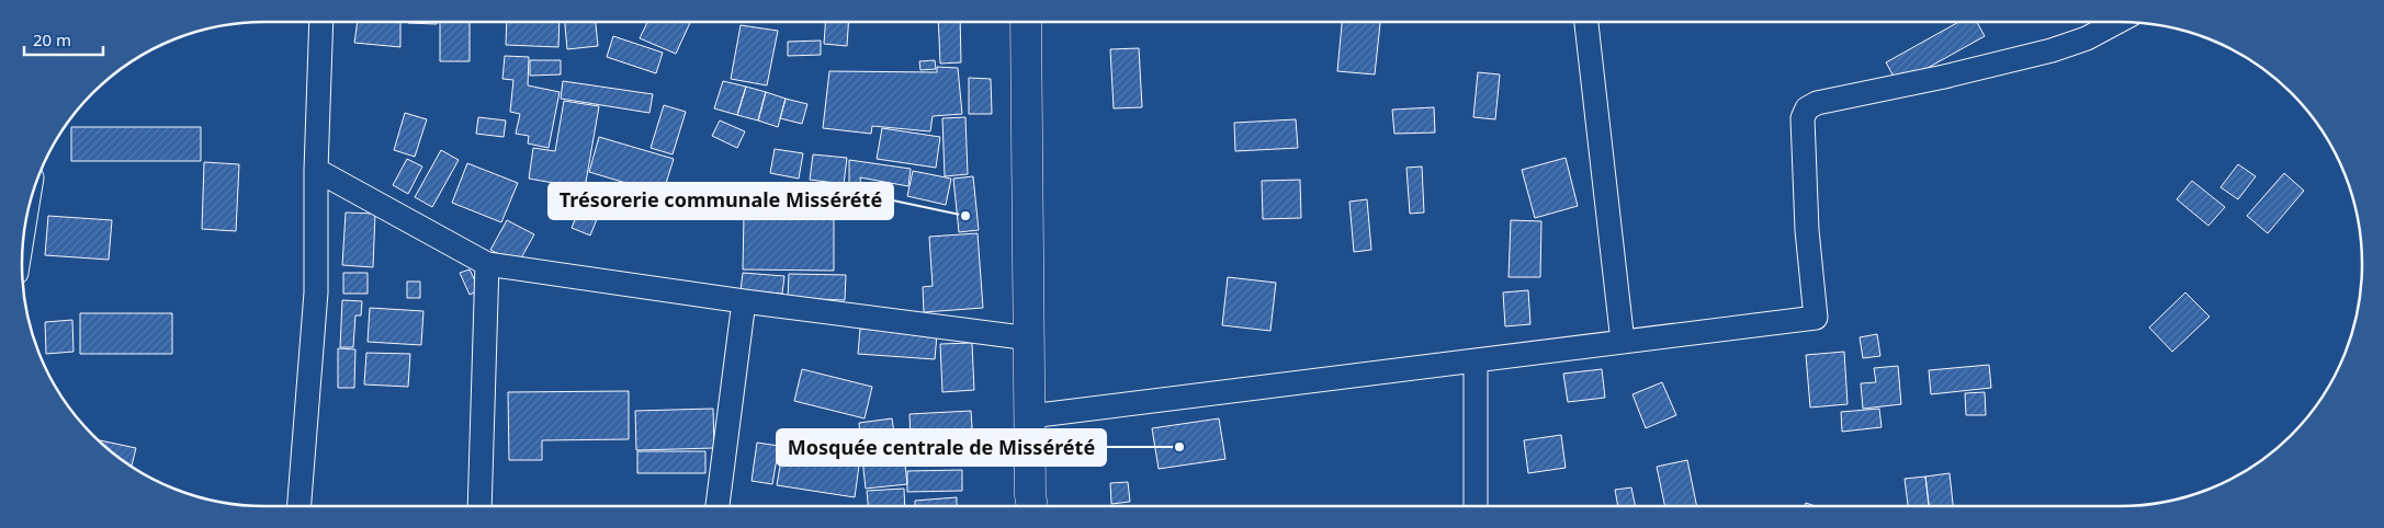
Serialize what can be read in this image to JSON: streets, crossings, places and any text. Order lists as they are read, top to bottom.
{
  "places": ["Trésorerie communale Missérété", "Mosquée centrale de Missérété"],
  "scale_bar": "20 m"
}
